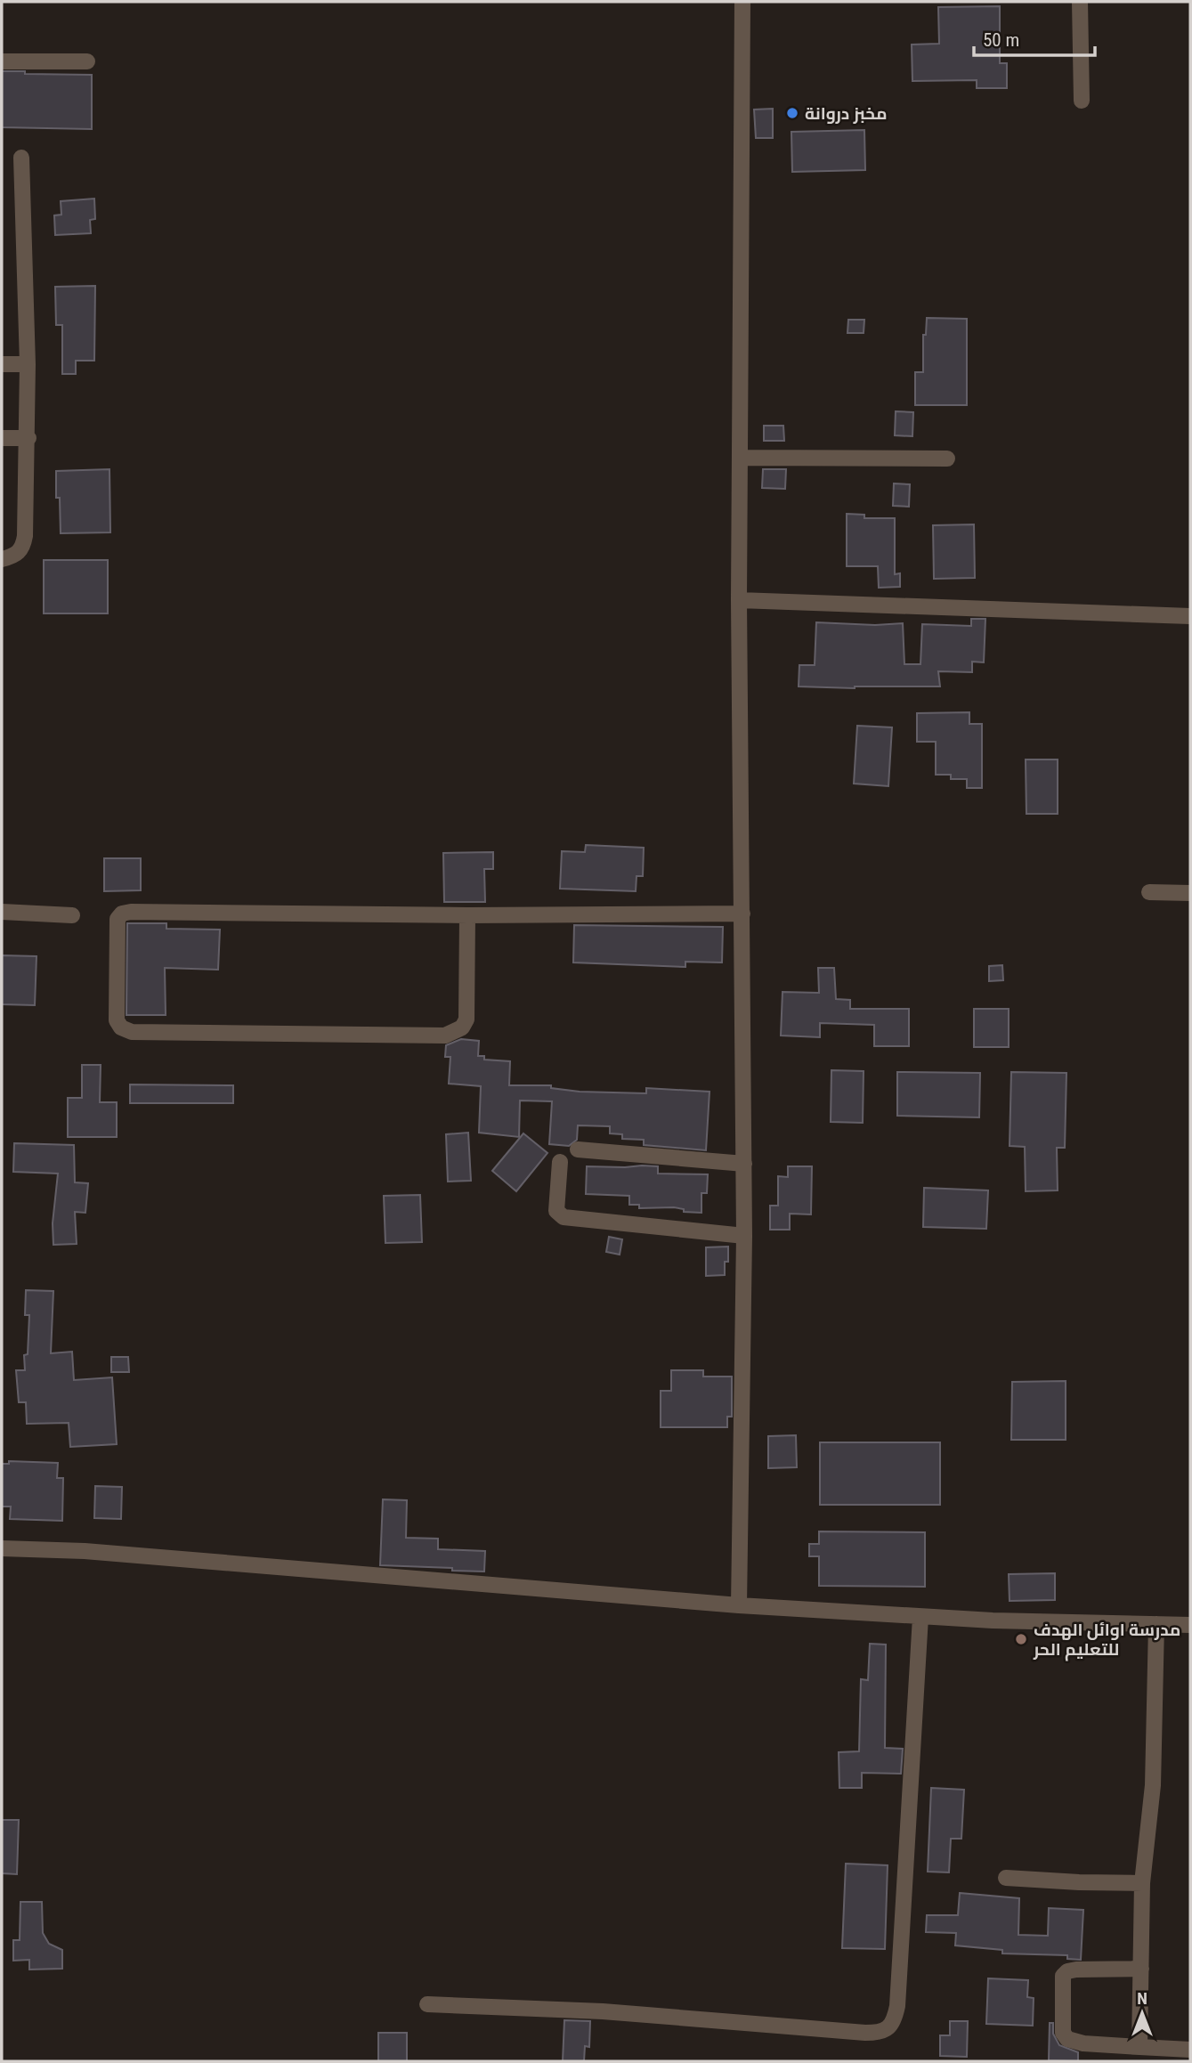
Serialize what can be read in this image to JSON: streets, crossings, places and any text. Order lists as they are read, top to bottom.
{
  "places": ["مخبز دروانة", "مدرسة اوائل الهدف للتعليم الحر"],
  "scale_bar": "50 m",
  "north": "top"
}
